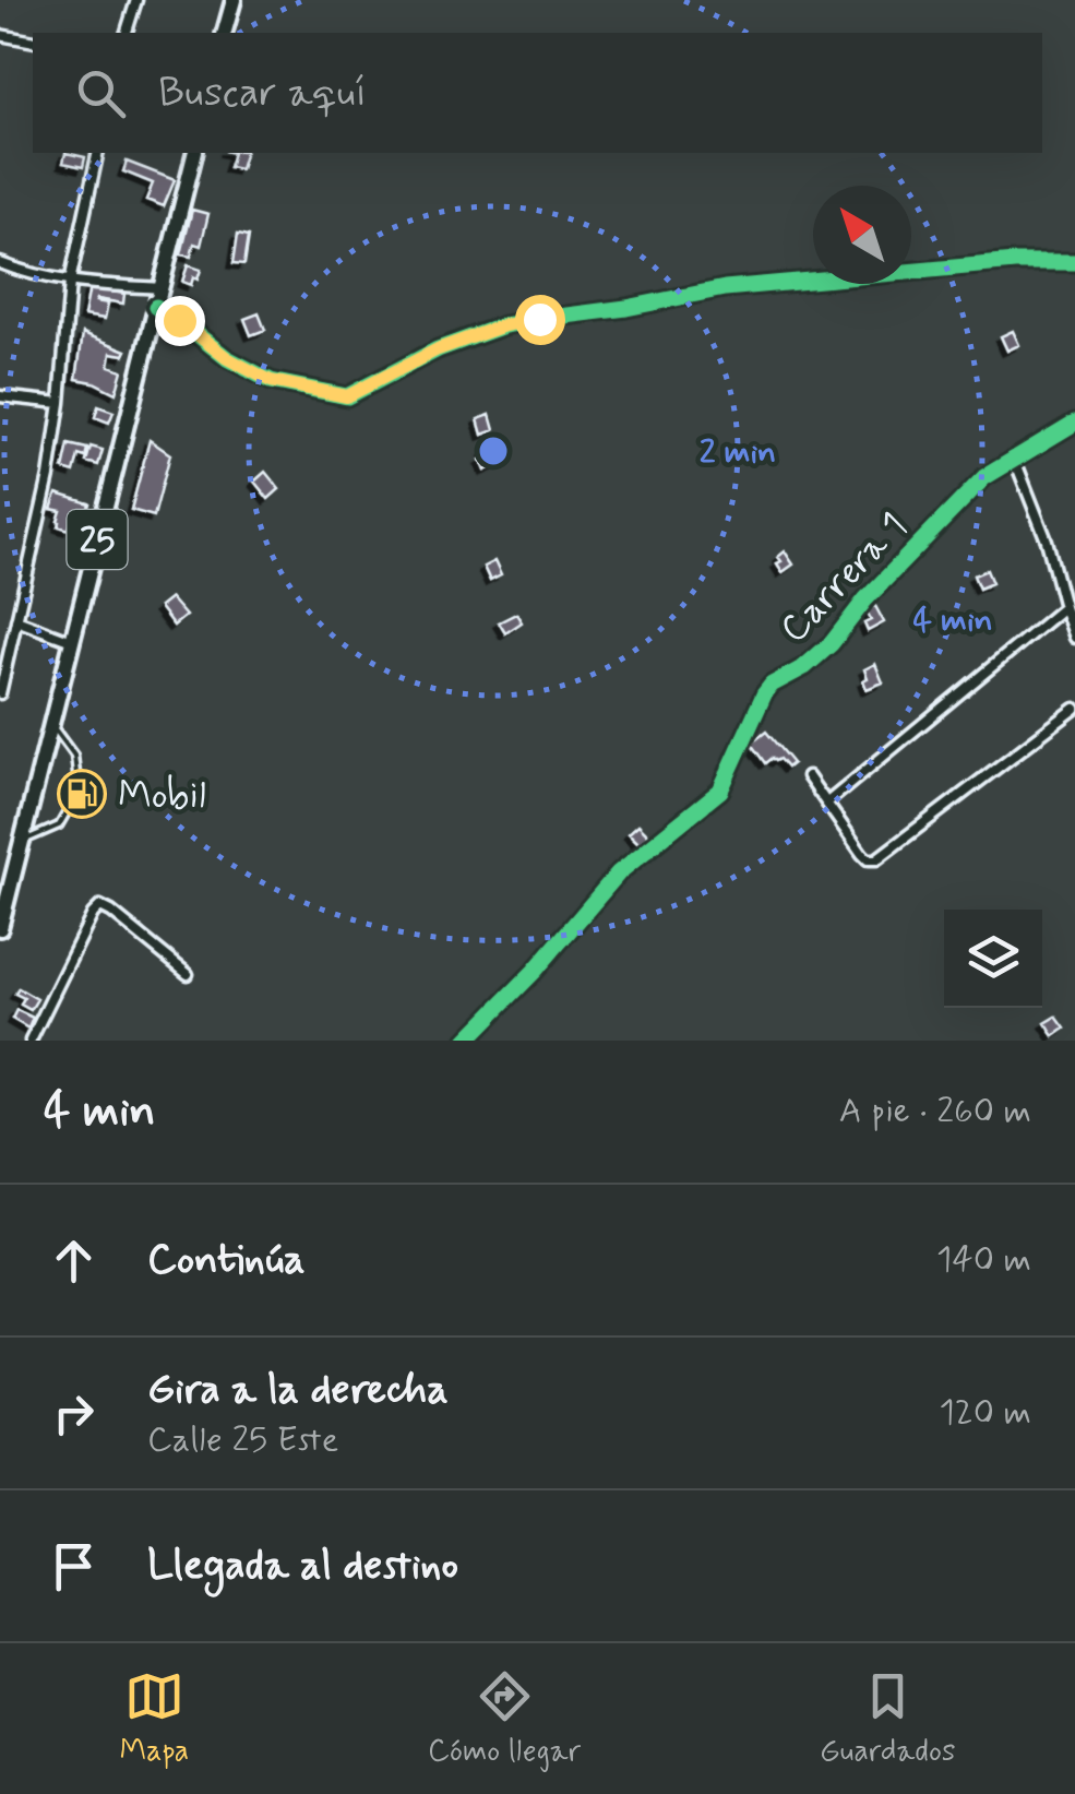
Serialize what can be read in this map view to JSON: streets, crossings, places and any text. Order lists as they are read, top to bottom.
{
  "streets": {
    "highway": ["25"],
    "street": ["Carrera 1"]
  },
  "places": {
    "fuel station": ["Mobil"]
  },
  "north": "top left",
  "page": {
    "search": "Buscar aquí",
    "heading": ["4 min", "A pie · 260 m"],
    "list": [
      ["Continúa", "140 m"],
      ["Gira a la derecha", "Calle 25 Este", "120 m"],
      "Llegada al destino"
    ],
    "nav": ["Mapa", "Cómo llegar", "Guardados"]
  },
  "rings": ["2 min", "4 min"]
}
